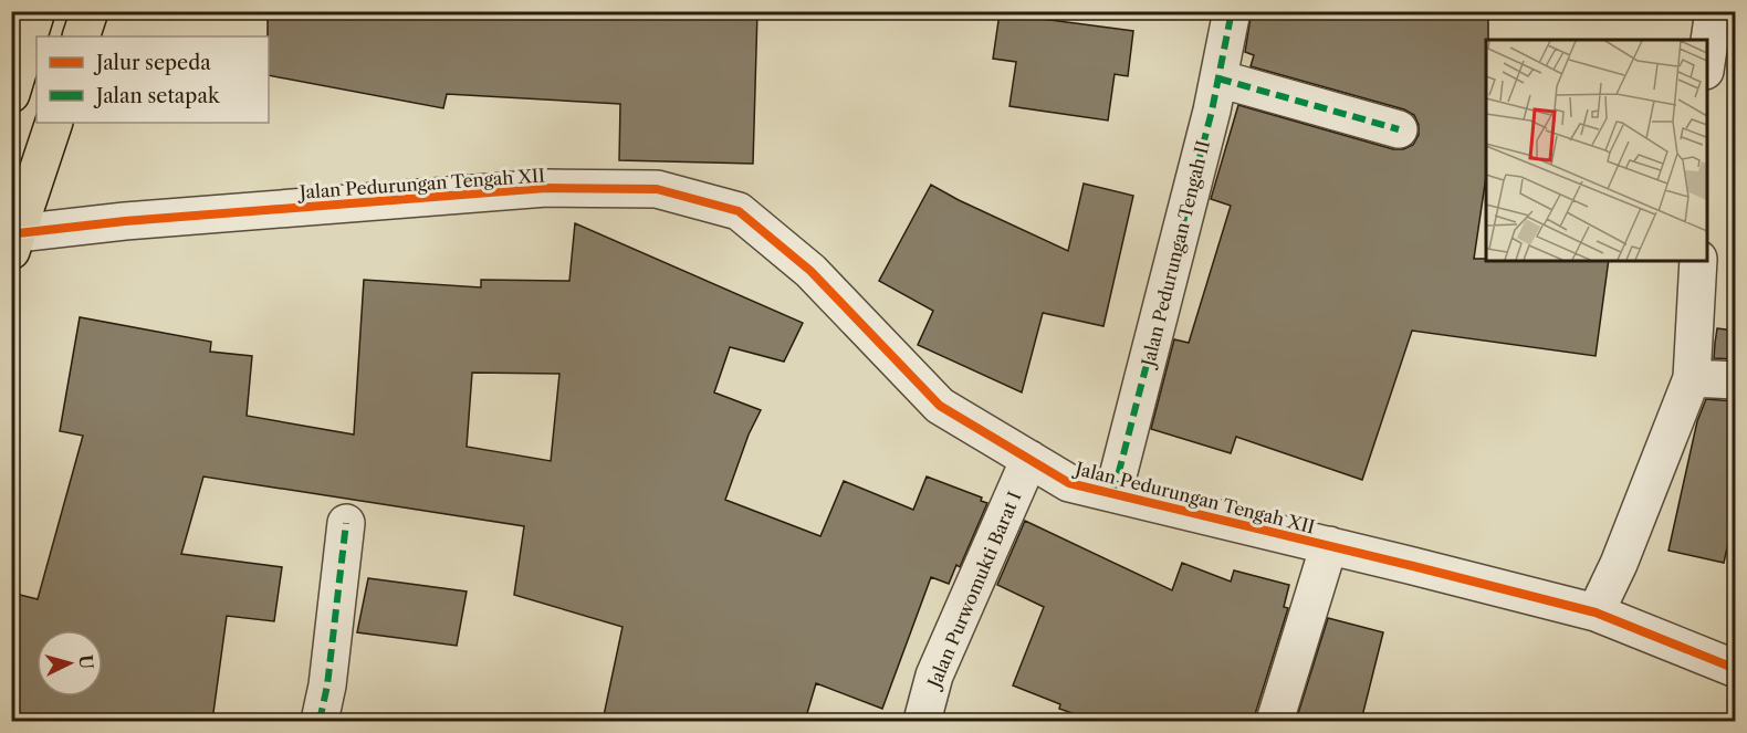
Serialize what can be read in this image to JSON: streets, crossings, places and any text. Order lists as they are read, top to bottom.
{
  "streets": {
    "street": ["Jalan Pedurungan Tengah XII", "Jalan Pedurungan Tengah II", "Jalan Purwomukti Barat I"]
  },
  "crossings": [
    ["Jalan Pedurungan Tengah XII", "Jalan Pedurungan Tengah II"],
    ["Jalan Pedurungan Tengah XII", "Jalan Purwomukti Barat I"]
  ],
  "legend": ["Jalur sepeda", "Jalan setapak"],
  "north": "right"
}
